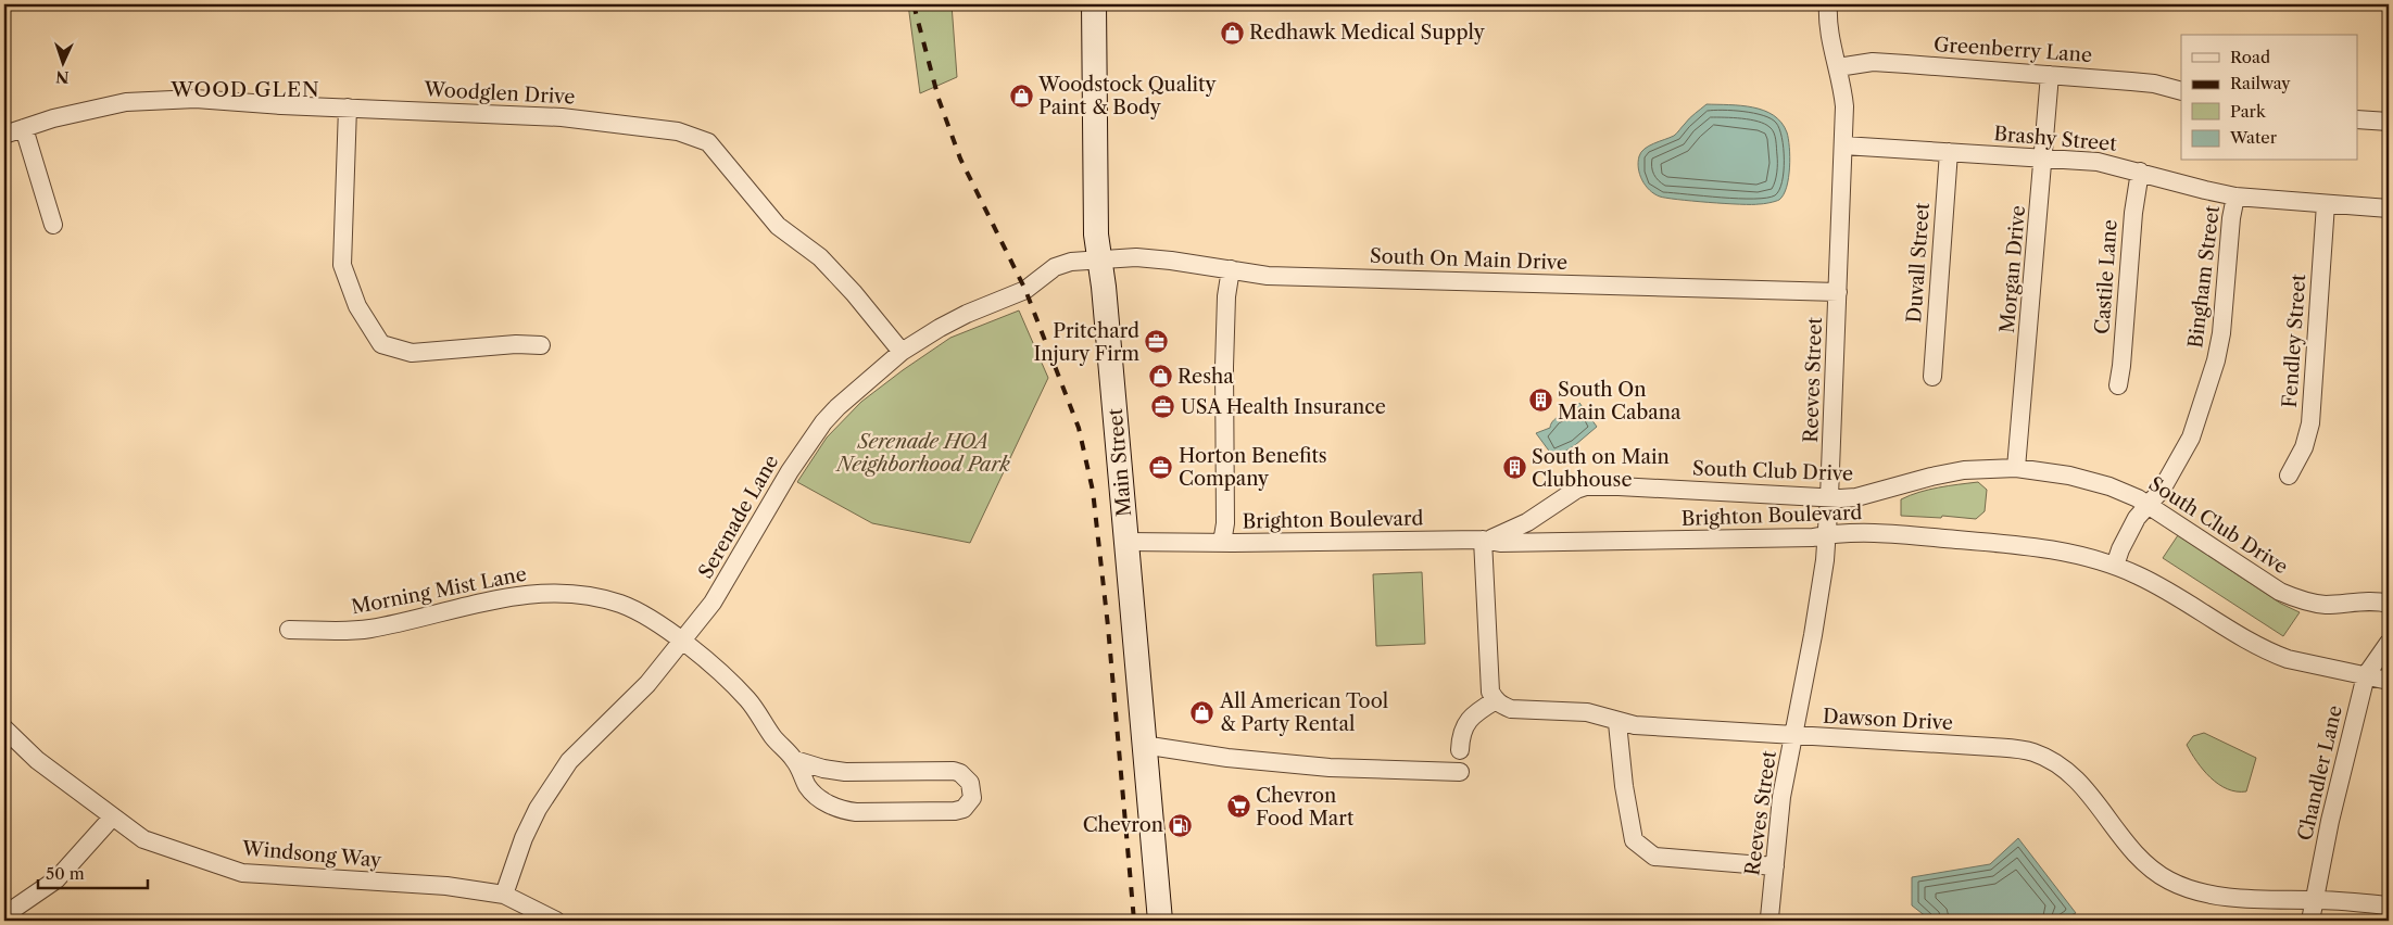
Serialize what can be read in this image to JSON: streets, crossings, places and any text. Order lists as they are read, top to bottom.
{
  "streets": {
    "main road": ["Main Street"],
    "street": [
      "Greenberry Lane",
      "Woodglen Drive",
      "Brashy Street",
      "South On Main Drive",
      "Duvall Street",
      "Morgan Drive",
      "Castile Lane",
      "Bingham Street",
      "Fendley Street",
      "Reeves Street",
      "South Club Drive",
      "Brighton Boulevard",
      "Serenade Lane",
      "Morning Mist Lane",
      "Dawson Drive",
      "Chandler Lane",
      "Windsong Way"
    ]
  },
  "crossings": [
    ["Greenberry Lane", "Morgan Drive"],
    ["Greenberry Lane", "Reeves Street"],
    ["Woodglen Drive", "Serenade Lane"],
    ["Brashy Street", "Duvall Street"],
    ["Brashy Street", "Morgan Drive"],
    ["Brashy Street", "Castile Lane"],
    ["Brashy Street", "Bingham Street"],
    ["Brashy Street", "Fendley Street"],
    ["Brashy Street", "Reeves Street"],
    ["South On Main Drive", "Reeves Street"],
    ["South On Main Drive", "Main Street"],
    ["South On Main Drive", "Serenade Lane"],
    ["Morgan Drive", "South Club Drive"],
    ["Bingham Street", "South Club Drive"],
    ["Bingham Street", "Brighton Boulevard"],
    ["Reeves Street", "South Club Drive"],
    ["Reeves Street", "Brighton Boulevard"],
    ["Reeves Street", "Dawson Drive"],
    ["Main Street", "Brighton Boulevard"],
    ["Main Street", "Serenade Lane"],
    ["South Club Drive", "Brighton Boulevard"],
    ["Brighton Boulevard", "Chandler Lane"],
    ["Serenade Lane", "Morning Mist Lane"],
    ["Serenade Lane", "Windsong Way"],
    ["Dawson Drive", "Chandler Lane"]
  ],
  "districts": ["WOOD GLEN"],
  "parks": ["Serenade HOA Neighborhood Park"],
  "places": {
    "shop": [
      "Redhawk Medical Supply",
      "Woodstock Quality Paint & Body",
      "Resha",
      "All American Tool & Party Rental"
    ],
    "office": ["Pritchard Injury Firm", "USA Health Insurance", "Horton Benefits Company"],
    "building": ["South On Main Cabana", "South on Main Clubhouse"],
    "supermarket": ["Chevron Food Mart"],
    "fuel station": ["Chevron"]
  },
  "legend": [
    "Road",
    "Railway",
    "Park",
    "Water"
  ],
  "scale_bar": "50 m",
  "north": "bottom"
}
